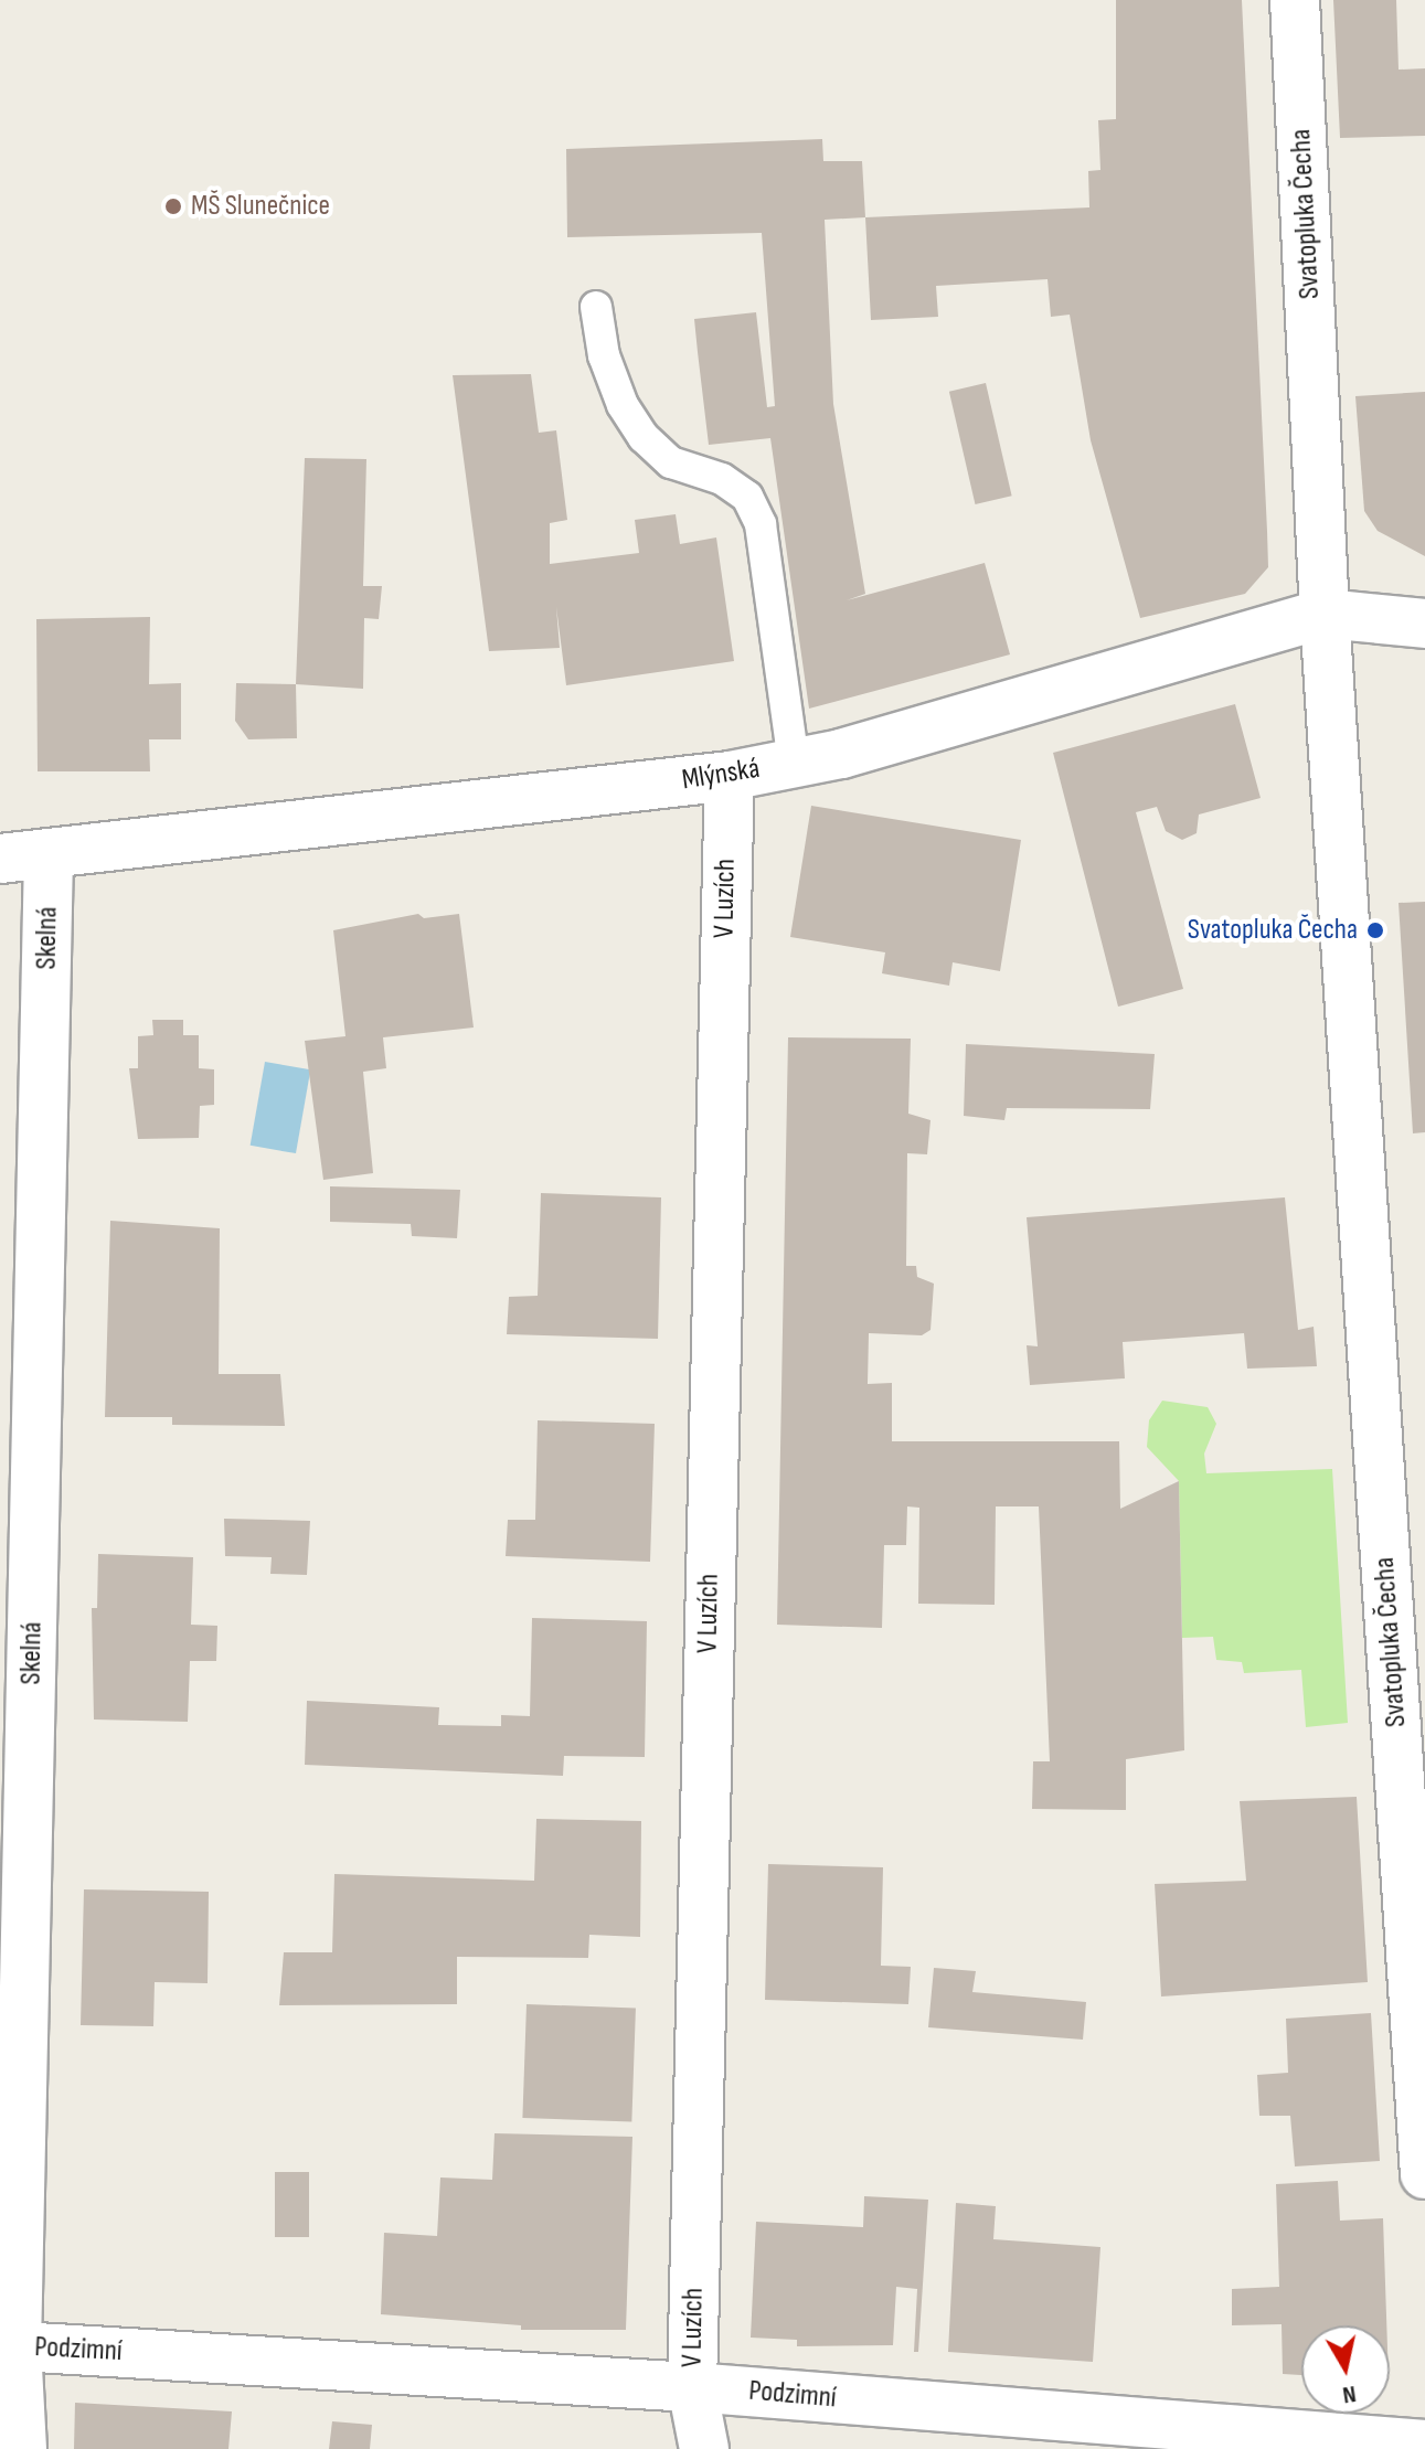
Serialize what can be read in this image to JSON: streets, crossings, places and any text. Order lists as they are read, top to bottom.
{
  "streets": {
    "street": [
      "Svatopluka Čecha",
      "Mlýnská",
      "V Luzích",
      "Skelná",
      "Podzimní"
    ]
  },
  "crossings": [
    ["Svatopluka Čecha", "Mlýnská"],
    ["Mlýnská", "V Luzích"],
    ["Mlýnská", "Skelná"],
    ["V Luzích", "Podzimní"],
    ["Skelná", "Podzimní"]
  ],
  "places": ["MŠ Slunečnice", "Svatopluka Čecha"],
  "north": "bottom"
}
